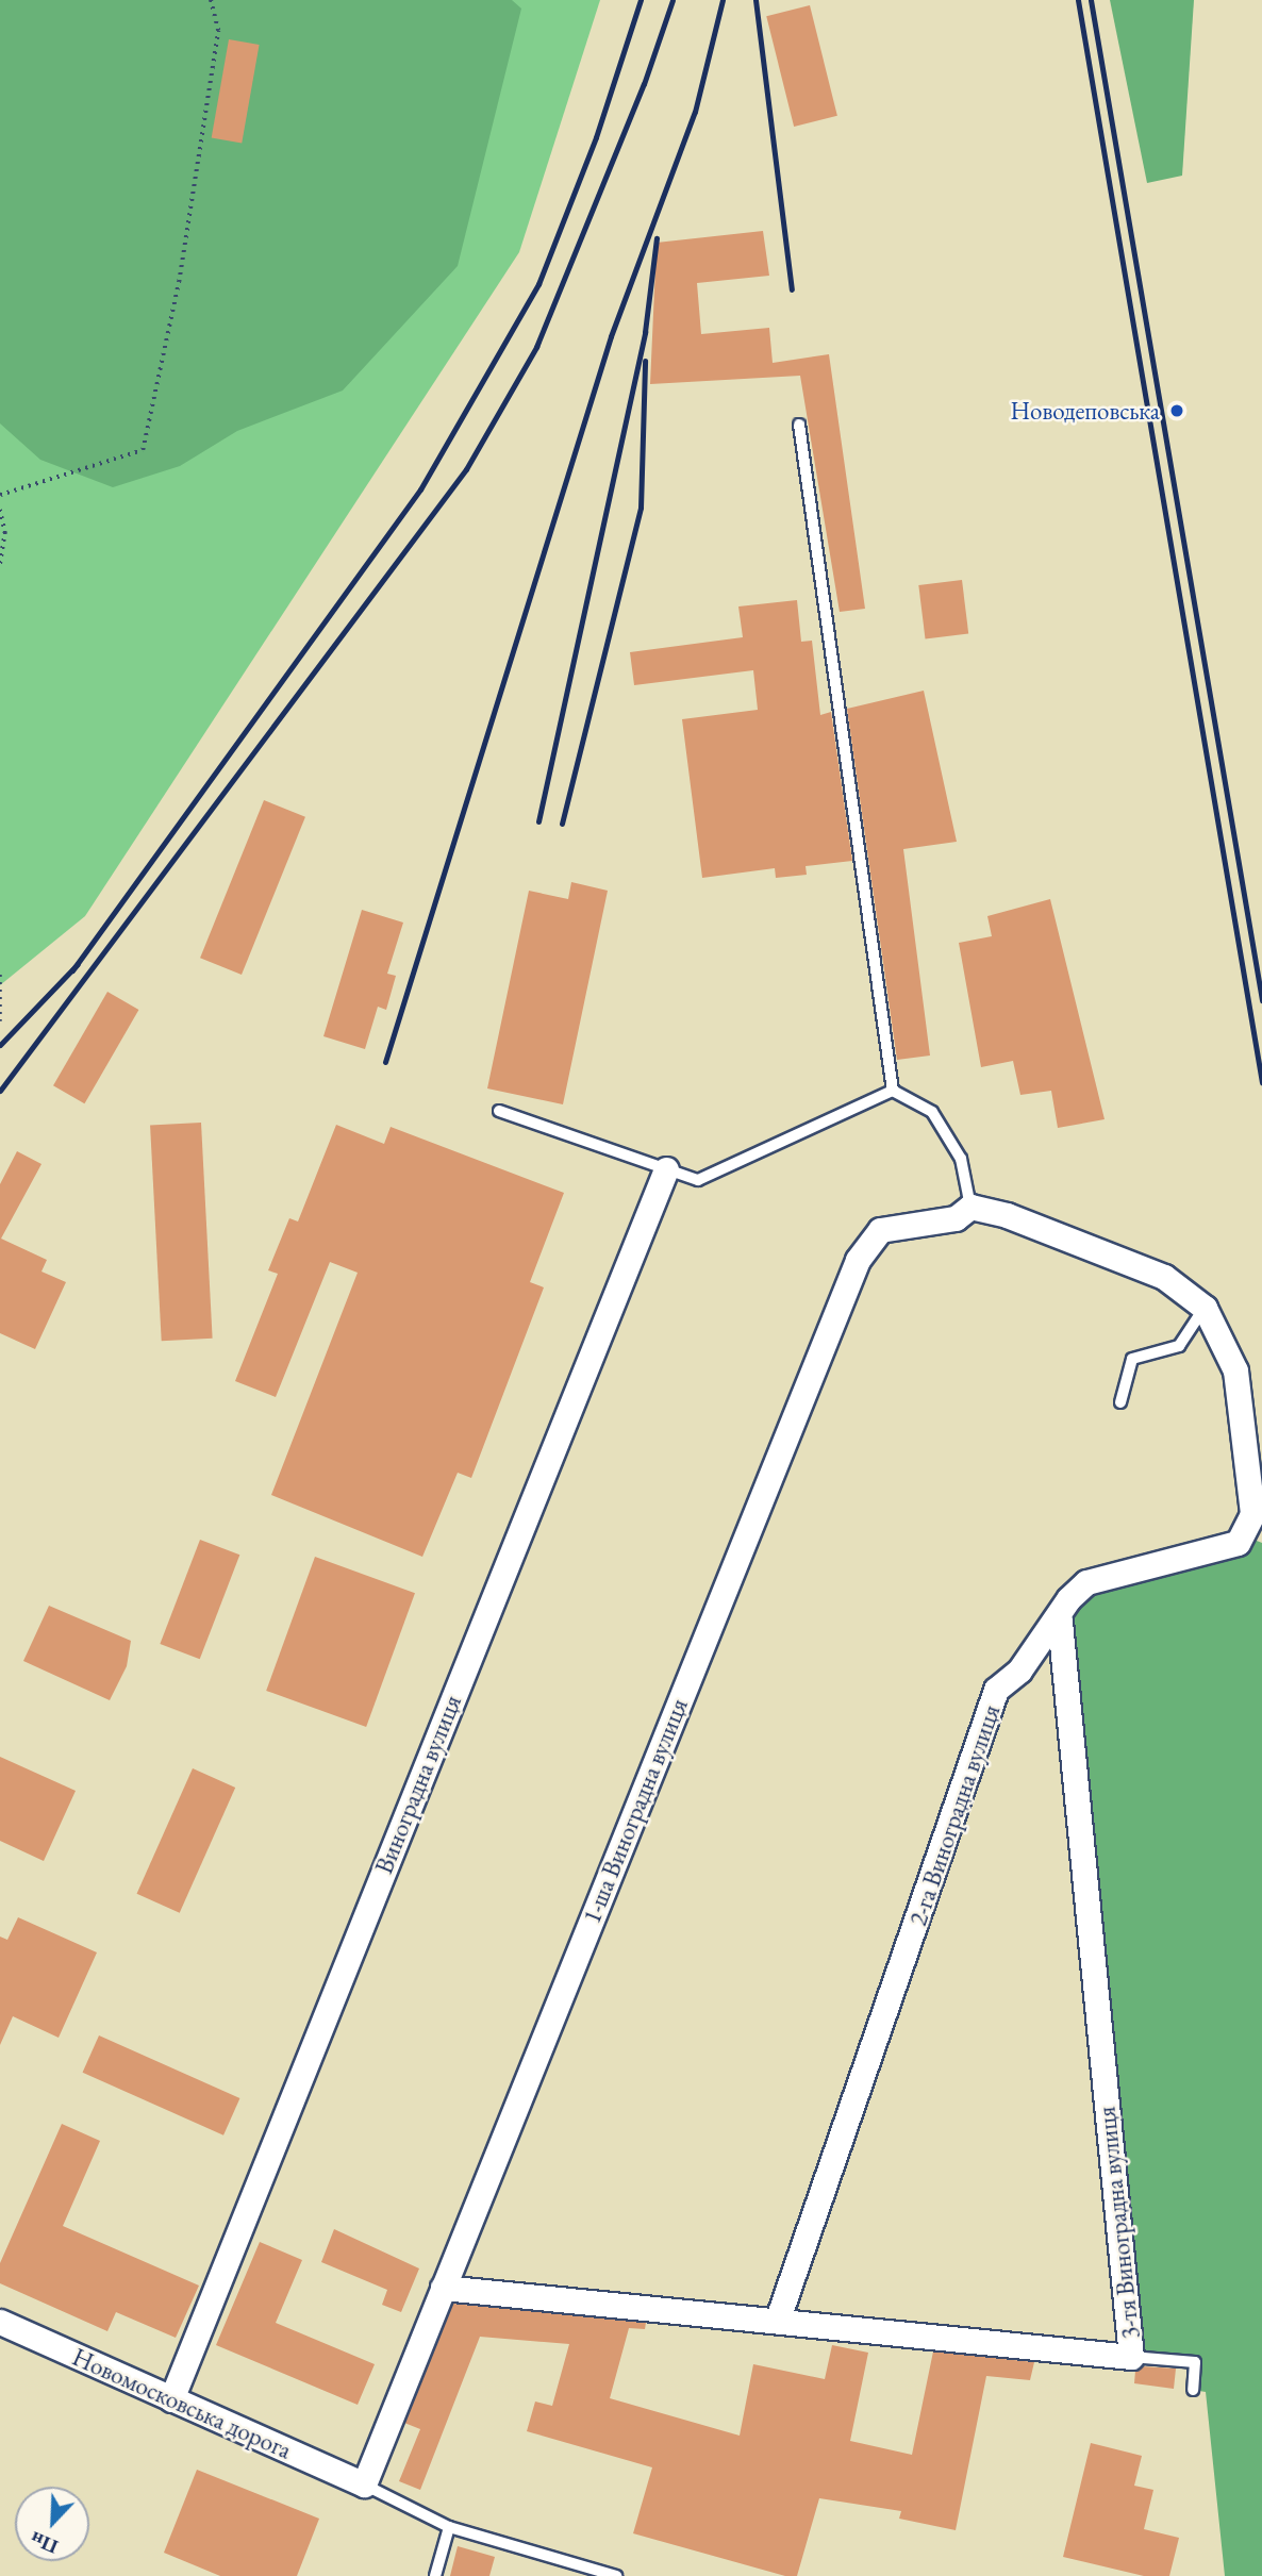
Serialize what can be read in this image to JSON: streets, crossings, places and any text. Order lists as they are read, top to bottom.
{
  "streets": {
    "street": [
      "Виноградна вулиця",
      "1-ша Виноградна вулиця",
      "2-га Виноградна вулиця",
      "3-тя Виноградна вулиця",
      "Новомосковська дорога"
    ]
  },
  "crossings": [
    ["Виноградна вулиця", "Новомосковська дорога"],
    ["1-ша Виноградна вулиця", "2-га Виноградна вулиця"],
    ["1-ша Виноградна вулиця", "3-тя Виноградна вулиця"],
    ["1-ша Виноградна вулиця", "Новомосковська дорога"],
    ["2-га Виноградна вулиця", "3-тя Виноградна вулиця"]
  ],
  "places": ["Новодеповська"],
  "north": "bottom left"
}
